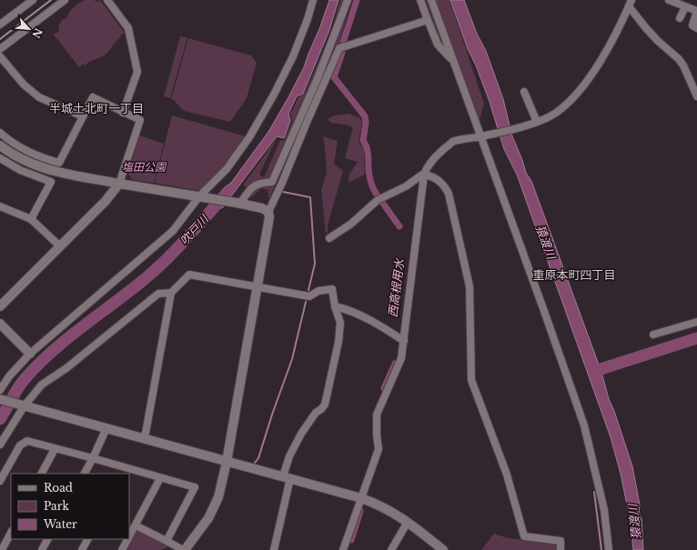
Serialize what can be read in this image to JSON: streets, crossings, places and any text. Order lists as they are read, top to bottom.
{
  "districts": ["半城土北町一丁目", "重原本町四丁目"],
  "water": ["吹戸川", "猿渡川", "西高根用水"],
  "parks": ["塩田公園"],
  "legend": ["Road", "Park", "Water"],
  "north": "bottom right"
}
